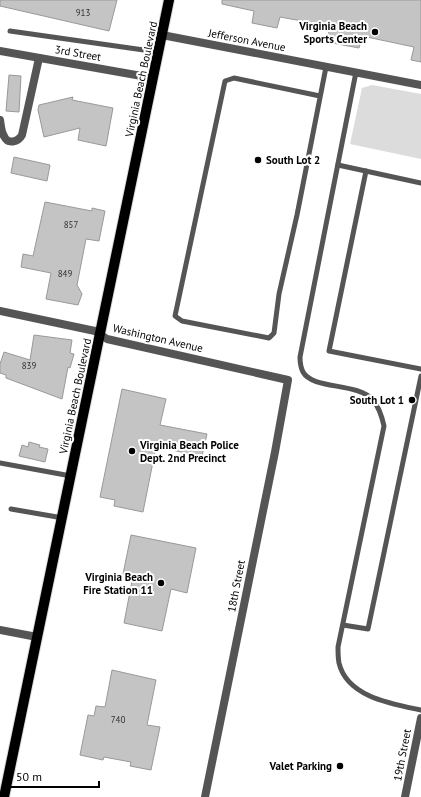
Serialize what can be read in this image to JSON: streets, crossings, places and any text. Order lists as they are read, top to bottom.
{
  "streets": {
    "main road": ["Virginia Beach Boulevard"],
    "street": [
      "Jefferson Avenue",
      "3rd Street",
      "Washington Avenue",
      "18th Street",
      "19th Street"
    ]
  },
  "crossings": [
    ["Jefferson Avenue", "Virginia Beach Boulevard"],
    ["3rd Street", "Virginia Beach Boulevard"],
    ["Virginia Beach Boulevard", "Washington Avenue"],
    ["Washington Avenue", "18th Street"]
  ],
  "places": [
    "Virginia Beach Sports Center",
    "South Lot 2",
    "South Lot 1",
    "Virginia Beach Police Dept. 2nd Precinct",
    "Virginia Beach Fire Station 11",
    "Valet Parking"
  ],
  "house_numbers": [
    "913",
    "857",
    "849",
    "839",
    "740"
  ],
  "scale_bar": "50 m"
}
